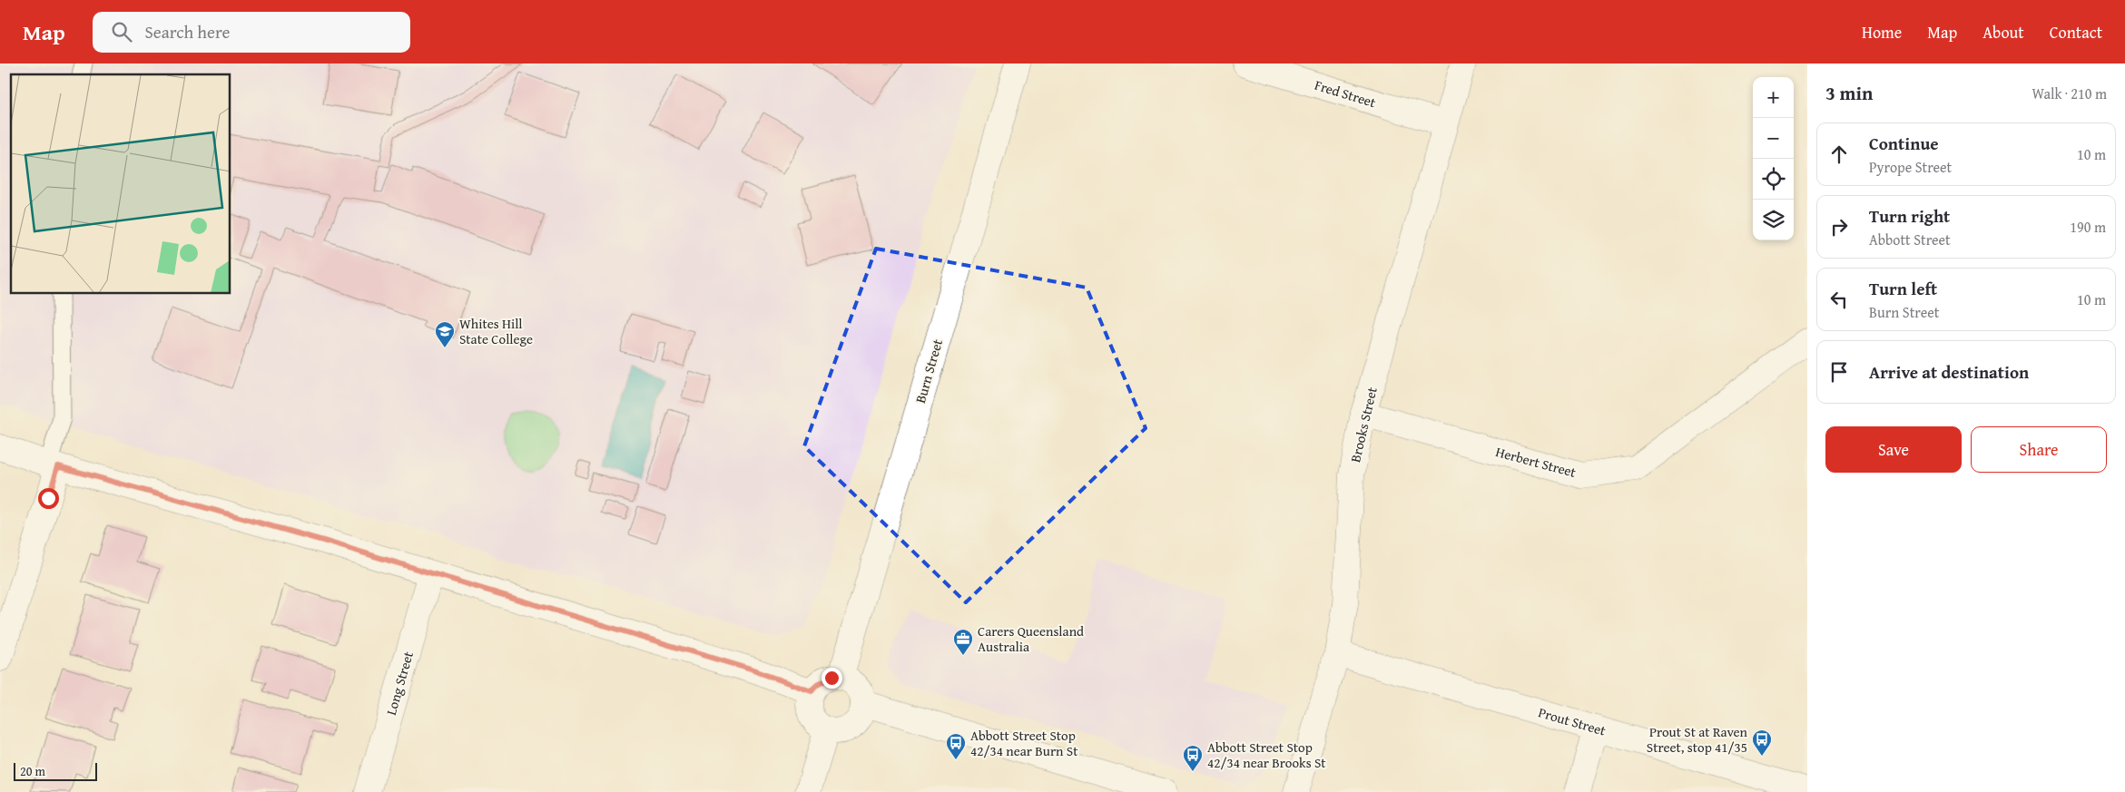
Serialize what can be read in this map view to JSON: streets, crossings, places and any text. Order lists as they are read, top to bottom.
{
  "streets": {
    "street": [
      "Fred Street",
      "Burn Street",
      "Brooks Street",
      "Herbert Street",
      "Long Street",
      "Prout Street"
    ]
  },
  "crossings": [
    ["Fred Street", "Brooks Street"],
    ["Brooks Street", "Herbert Street"],
    ["Brooks Street", "Prout Street"]
  ],
  "places": {
    "school or university": ["Whites Hill State College"],
    "office": ["Carers Queensland Australia"],
    "bus stop": ["Prout St at Raven Street, stop 41/35", "Abbott Street Stop 42/34 near Burn St", "Abbott Street Stop 42/34 near Brooks St"]
  },
  "scale_bar": "20 m",
  "page": {
    "header": "Map",
    "search": "Search here",
    "nav": [
      "Home",
      "Map",
      "About",
      "Contact"
    ],
    "heading": ["3 min", "Walk · 210 m"],
    "map_buttons": ["+", "−"],
    "list": [
      ["Continue", "Pyrope Street", "10 m"],
      ["Turn right", "Abbott Street", "190 m"],
      ["Turn left", "Burn Street", "10 m"],
      "Arrive at destination"
    ],
    "buttons": ["Save", "Share"],
    "scale": "20 m"
  }
}
